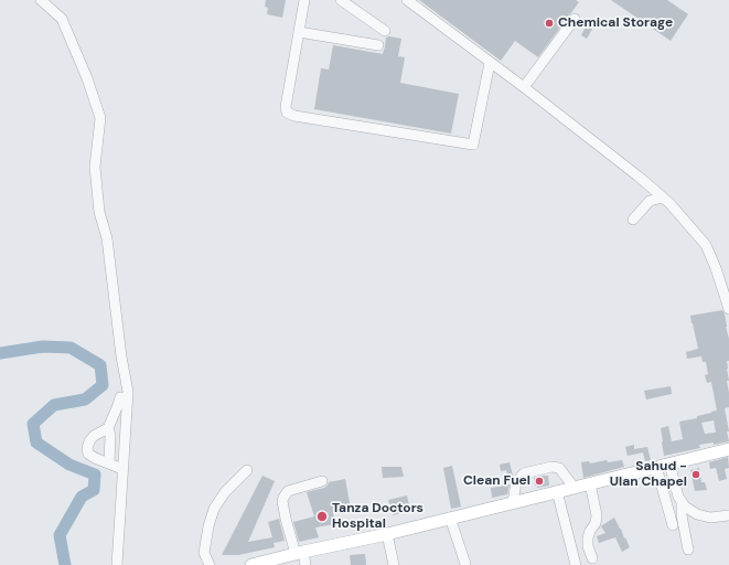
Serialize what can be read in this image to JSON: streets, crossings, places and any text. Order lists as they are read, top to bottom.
{
  "places": [
    "Chemical Storage",
    "Sahud - Ulan Chapel",
    "Clean Fuel",
    "Tanza Doctors Hospital"
  ]
}
